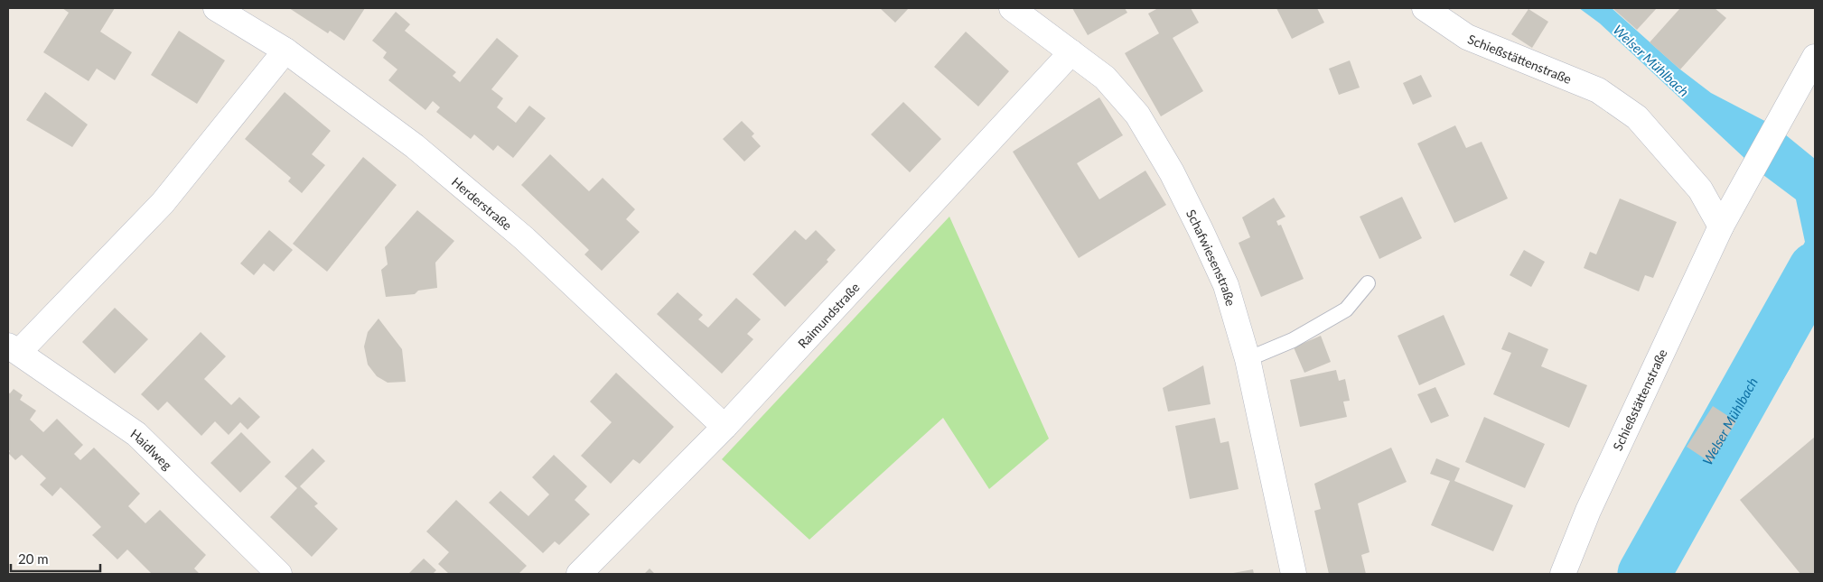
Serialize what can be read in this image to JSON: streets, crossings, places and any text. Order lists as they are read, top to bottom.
{
  "streets": {
    "street": [
      "Schießstättenstraße",
      "Herderstraße",
      "Schafwiesenstraße",
      "Raimundstraße",
      "Haidlweg"
    ]
  },
  "crossings": [
    ["Herderstraße", "Raimundstraße"],
    ["Schafwiesenstraße", "Raimundstraße"]
  ],
  "water": ["Welser Mühlbach"],
  "scale_bar": "20 m"
}
